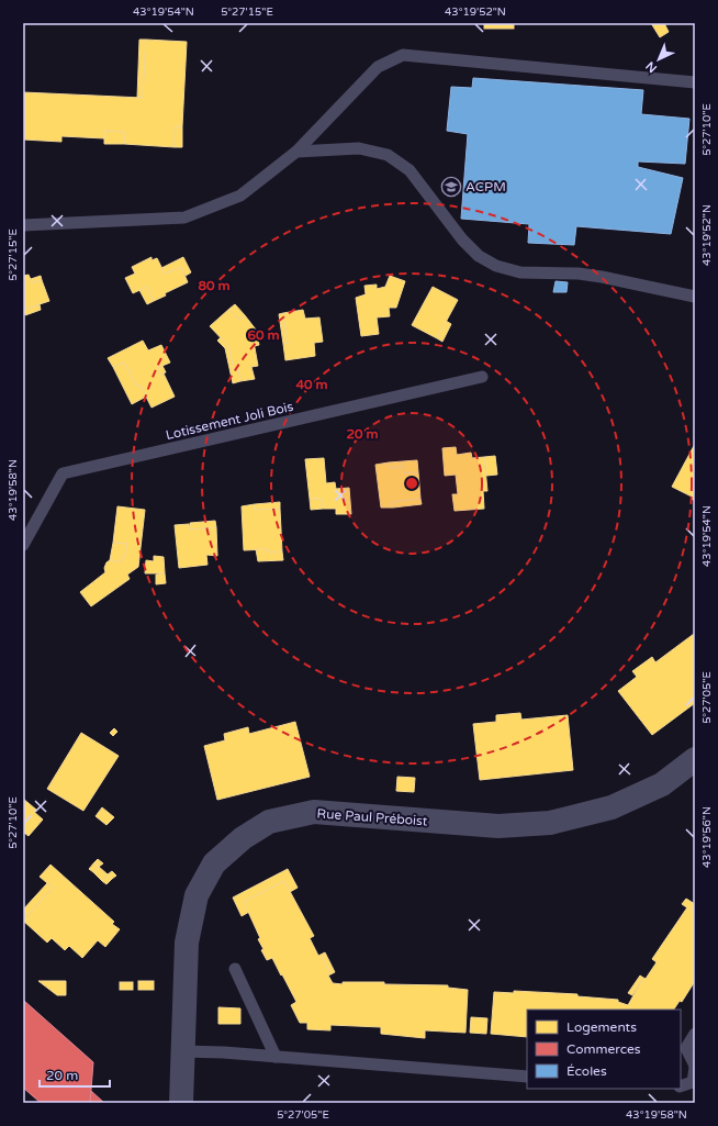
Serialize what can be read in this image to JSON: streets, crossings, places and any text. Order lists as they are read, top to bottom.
{
  "streets": {
    "street": ["Rue Paul Préboist"],
    "lane": ["Lotissement Joli Bois"]
  },
  "places": {
    "school or university": ["ACPM"]
  },
  "legend": ["Logements", "Commerces", "Écoles"],
  "scale_bar": "20 m",
  "north": "bottom left",
  "coordinates": [
    "43°19'54\"N",
    "5°27'15\"E",
    "43°19'52\"N",
    "5°27'10\"E",
    "43°19'58\"N",
    "5°27'05\"E",
    "43°19'56\"N"
  ],
  "rings": [
    "80 m",
    "60 m",
    "40 m",
    "20 m"
  ]
}
